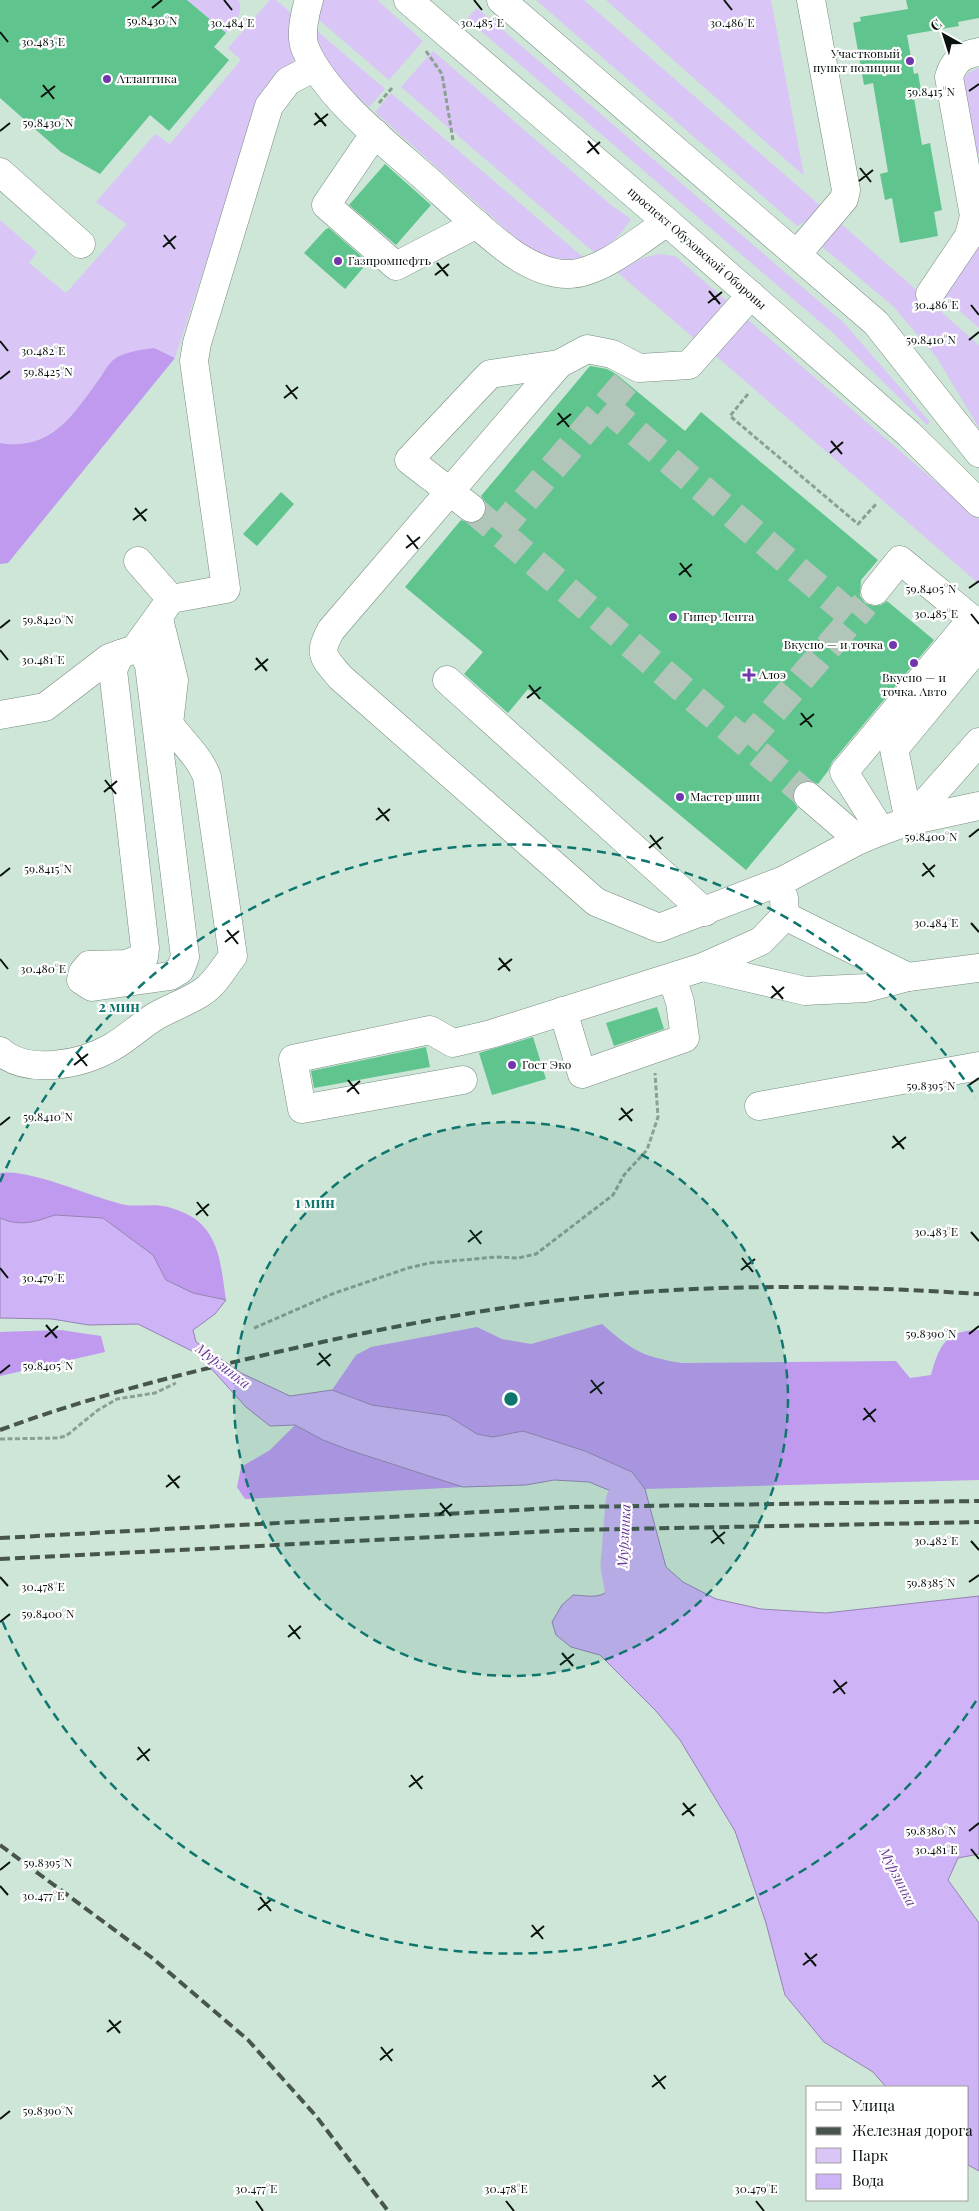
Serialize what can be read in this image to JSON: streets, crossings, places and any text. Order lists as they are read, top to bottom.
{
  "streets": {
    "street": ["проспект Обуховской Обороны"]
  },
  "water": ["Мурзинка"],
  "places": {
    "other": [
      "Участковый пункт полиции",
      "Атлантика",
      "Газпромнефть",
      "Гипер Лента",
      "Вкусно — и точка",
      "Вкусно — и точка. Авто",
      "Мастер шин",
      "Гост Эко"
    ],
    "health": ["Алоэ"]
  },
  "legend": [
    "Улица",
    "Железная дорога",
    "Парк",
    "Вода"
  ],
  "north": "top left",
  "coordinates": [
    "59.8430°N",
    "30.486°E",
    "30.484°E",
    "30.485°E",
    "30.483°E",
    "59.8415°N",
    "59.8410°N",
    "30.482°E",
    "59.8425°N",
    "59.8405°N",
    "59.8420°N",
    "30.481°E",
    "59.8400°N",
    "30.480°E",
    "59.8395°N",
    "30.479°E",
    "59.8390°N",
    "59.8385°N",
    "30.478°E",
    "59.8380°N",
    "30.477°E"
  ],
  "rings": ["2 мин", "1 мин"]
}
